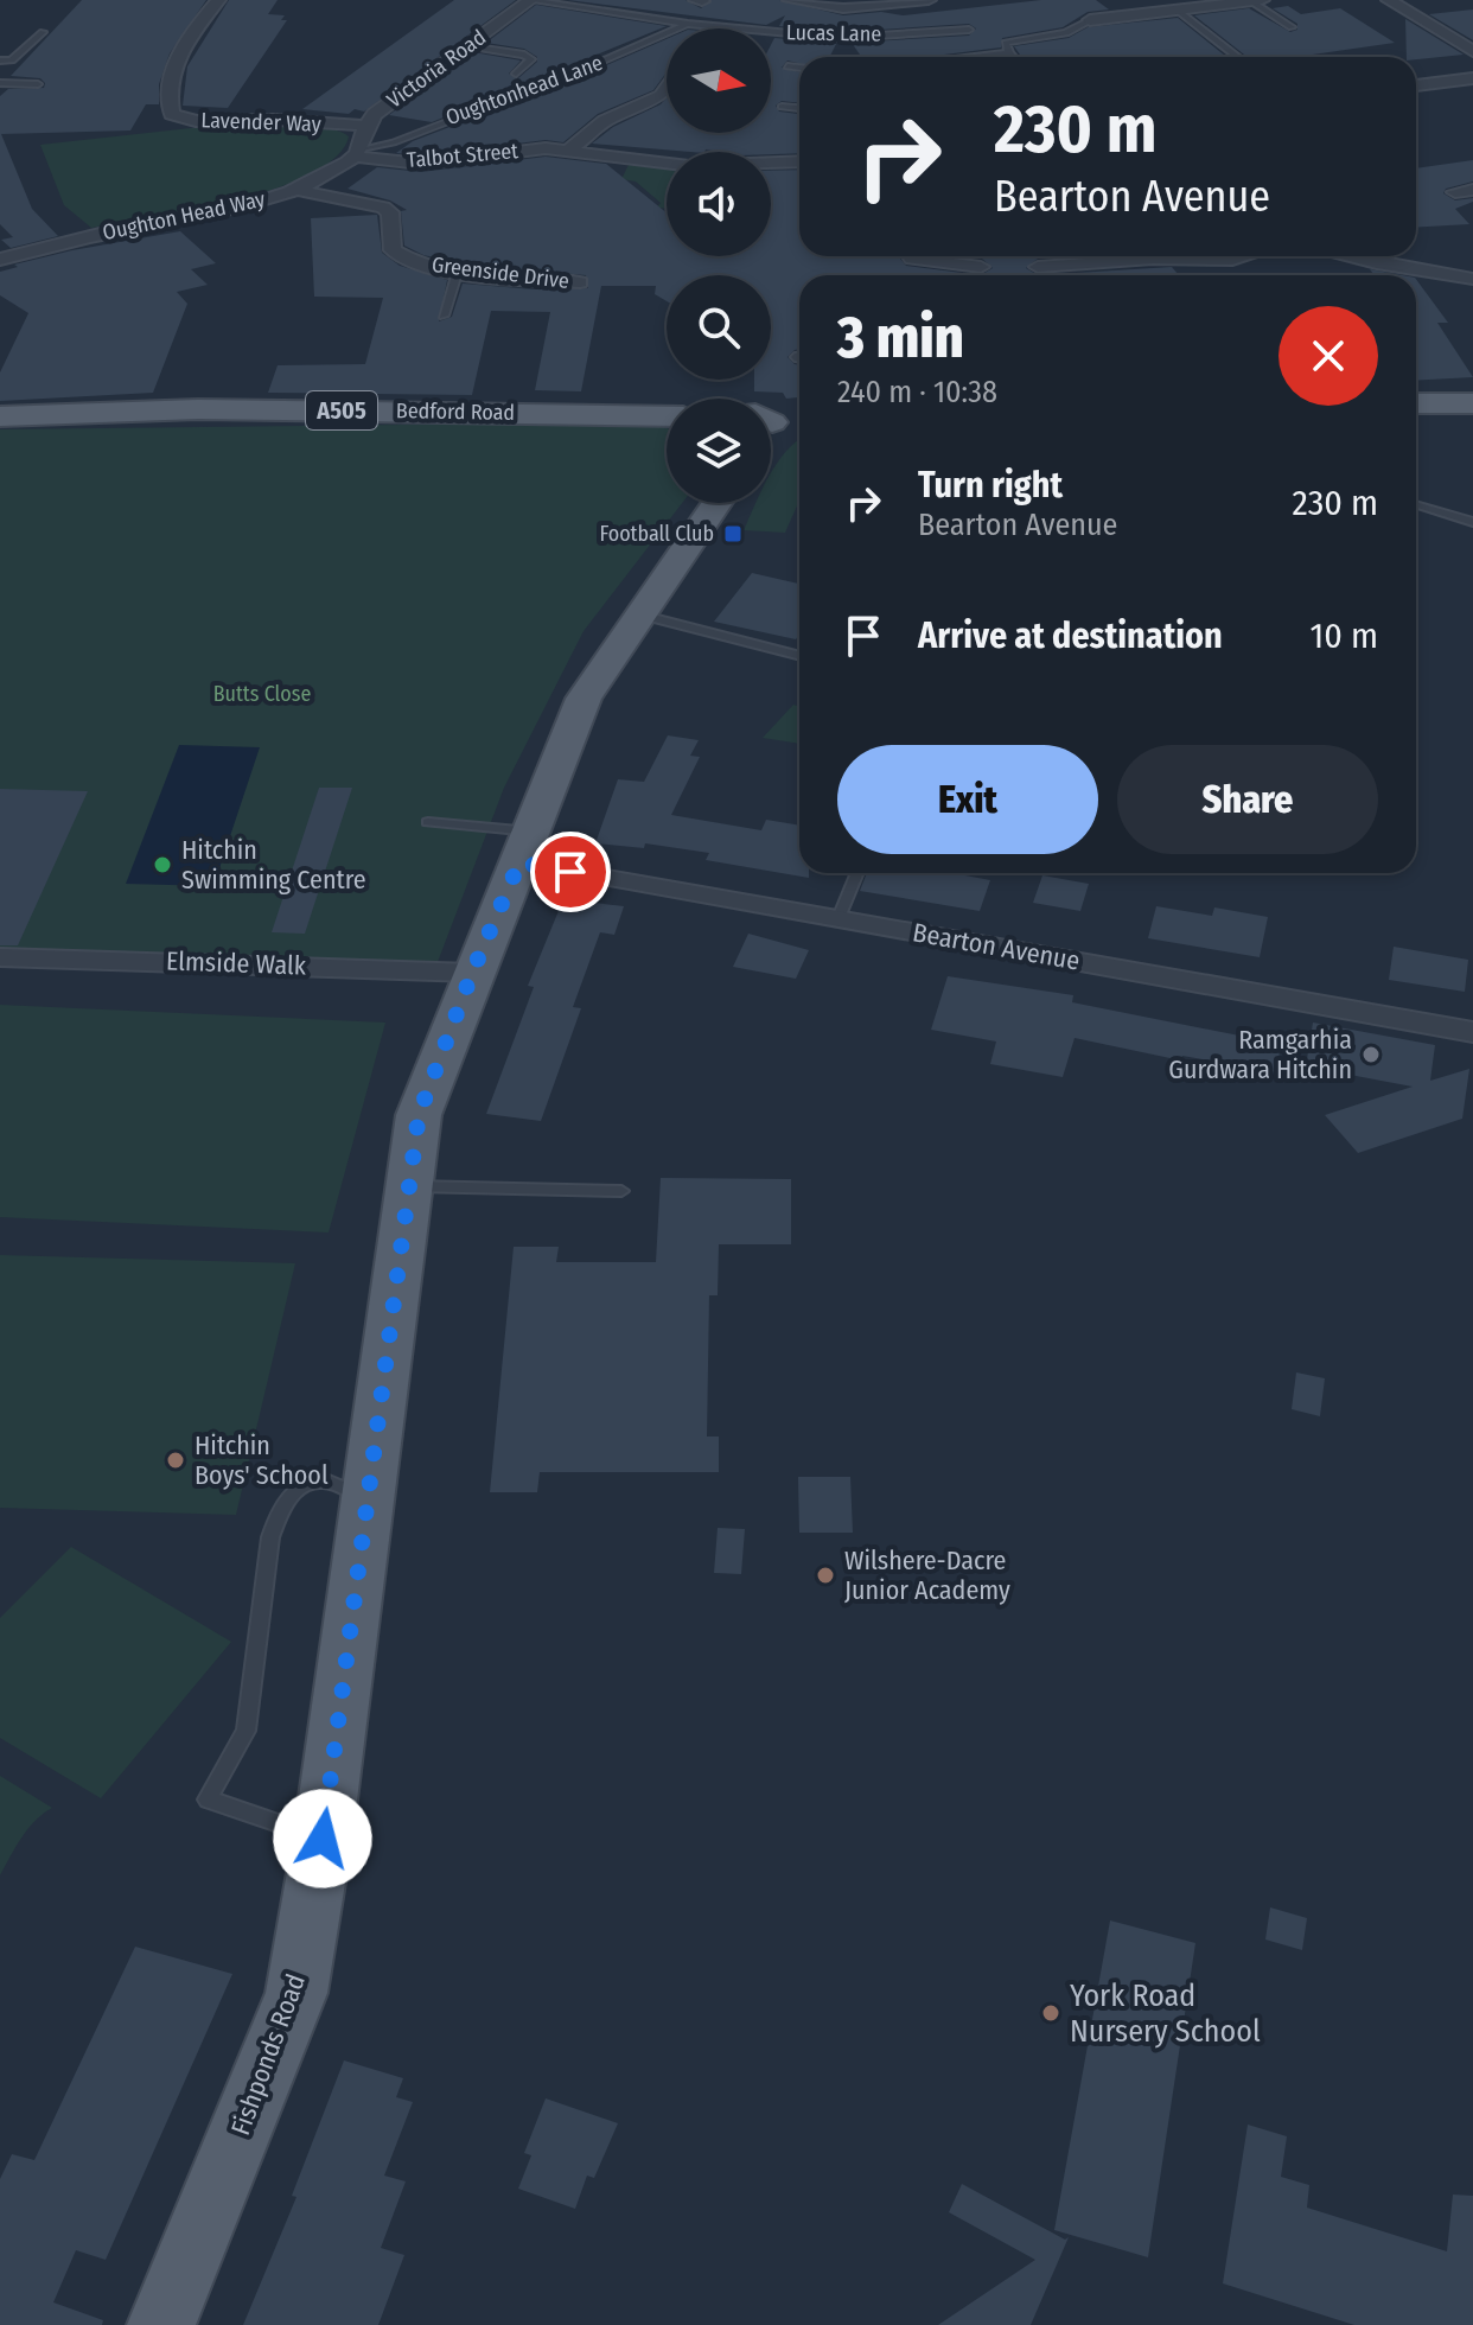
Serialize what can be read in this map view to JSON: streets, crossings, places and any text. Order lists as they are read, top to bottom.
{
  "streets": {
    "main road": ["A505", "Bedford Road", "Fishponds Road"],
    "street": [
      "Victoria Road",
      "Lavender Way",
      "Talbot Street",
      "Oughton Head Way",
      "Greenside Drive",
      "Bearton Avenue",
      "Elmside Walk"
    ],
    "lane": ["Lucas Lane", "Oughtonhead Lane"]
  },
  "crossings": [
    ["Lucas Lane", "Victoria Road"],
    ["Lucas Lane", "Oughtonhead Lane"],
    ["Victoria Road", "Oughtonhead Lane"],
    ["Victoria Road", "Lavender Way"],
    ["Victoria Road", "Talbot Street"],
    ["Victoria Road", "Oughton Head Way"],
    ["Oughtonhead Lane", "Talbot Street"],
    ["Oughtonhead Lane", "Oughton Head Way"],
    ["Talbot Street", "Oughton Head Way"],
    ["Oughton Head Way", "Greenside Drive"],
    ["Bearton Avenue", "Fishponds Road"],
    ["Elmside Walk", "Fishponds Road"]
  ],
  "parks": ["Butts Close"],
  "places": {
    "transit": ["Football Club"],
    "other": [
      "Hitchin Swimming Centre",
      "Ramgarhia Gurdwara Hitchin",
      "Hitchin Boys' School",
      "Wilshere-Dacre Junior Academy",
      "York Road Nursery School"
    ]
  },
  "north": "right",
  "page": {
    "turn": ["230 m", "Bearton Avenue"],
    "heading": ["3 min", "240 m · 10:38"],
    "list": [
      {
        "name": "Turn right",
        "note": "Bearton Avenue",
        "value": "230 m"
      },
      {
        "name": "Arrive at destination",
        "value": "10 m"
      }
    ],
    "buttons": ["Exit", "Share"]
  }
}
